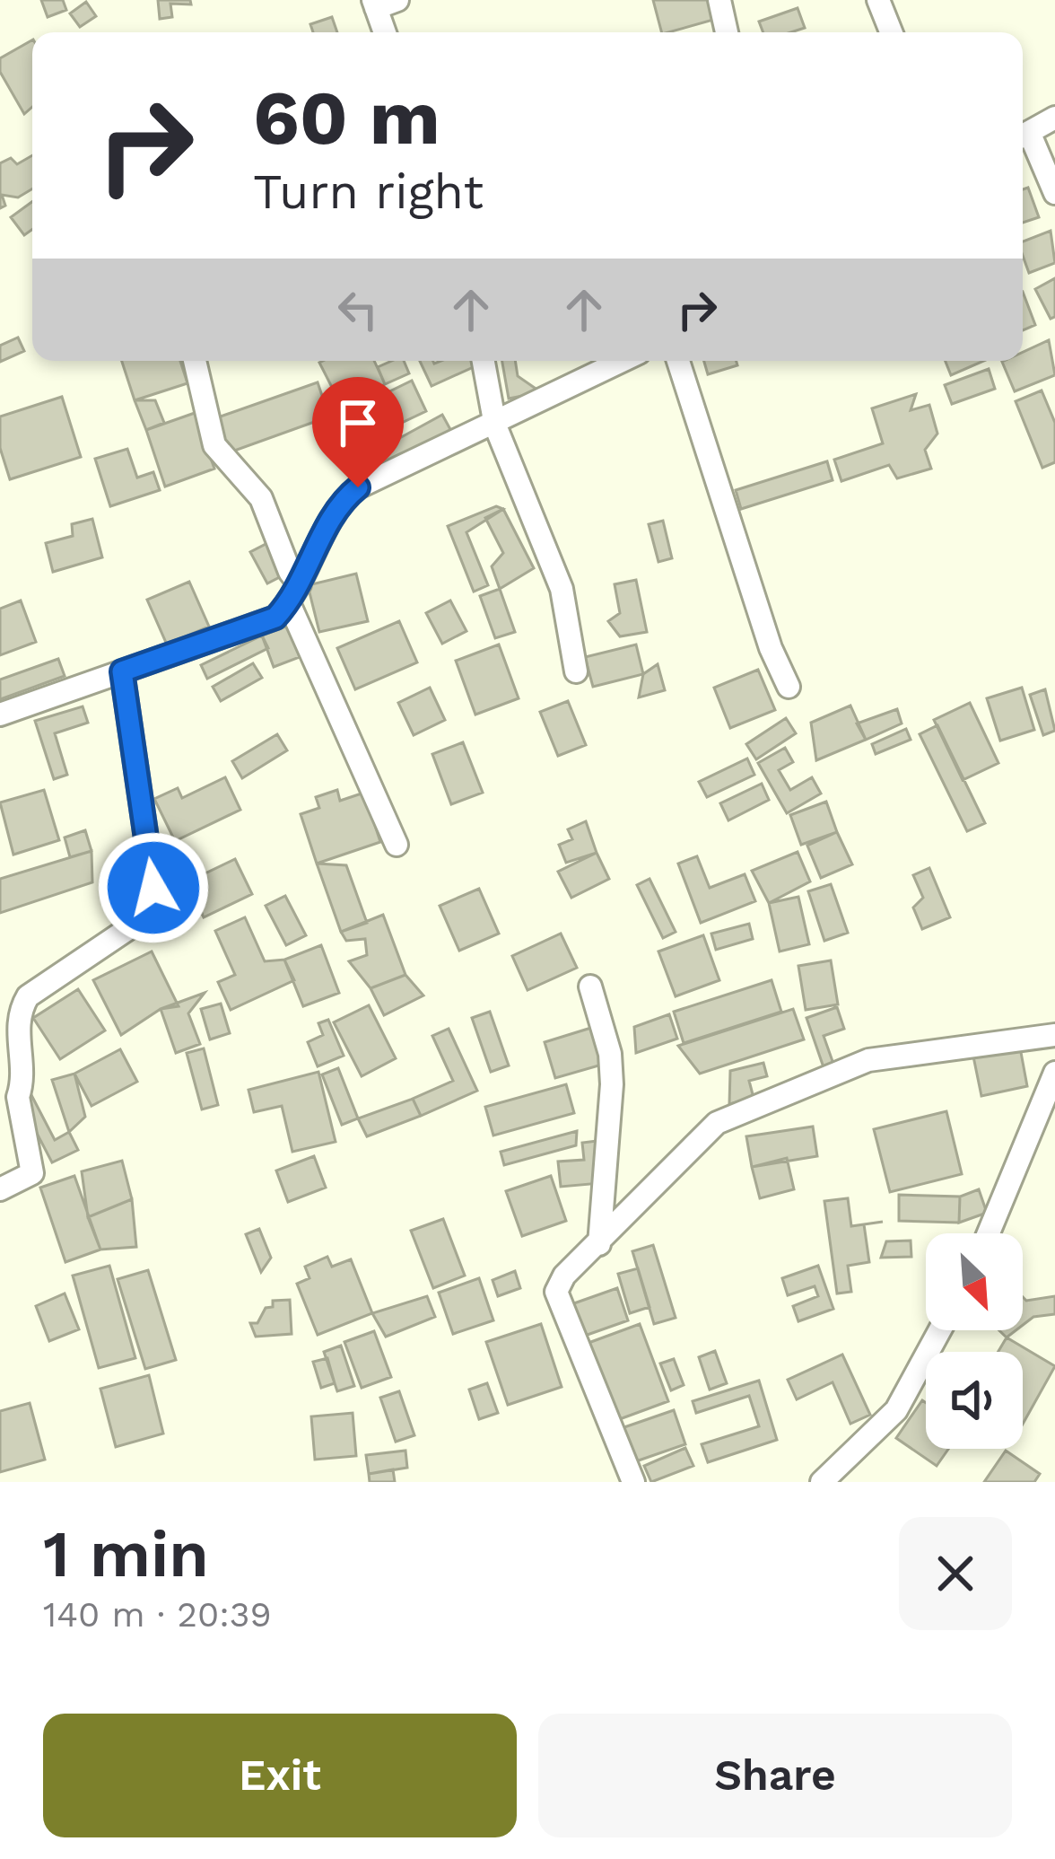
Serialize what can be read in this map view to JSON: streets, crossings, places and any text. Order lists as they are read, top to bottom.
{
  "north": "bottom right",
  "page": {
    "turn": ["60 m", "Turn right"],
    "heading": ["1 min", "140 m · 20:39"],
    "buttons": ["Exit", "Share"]
  }
}
